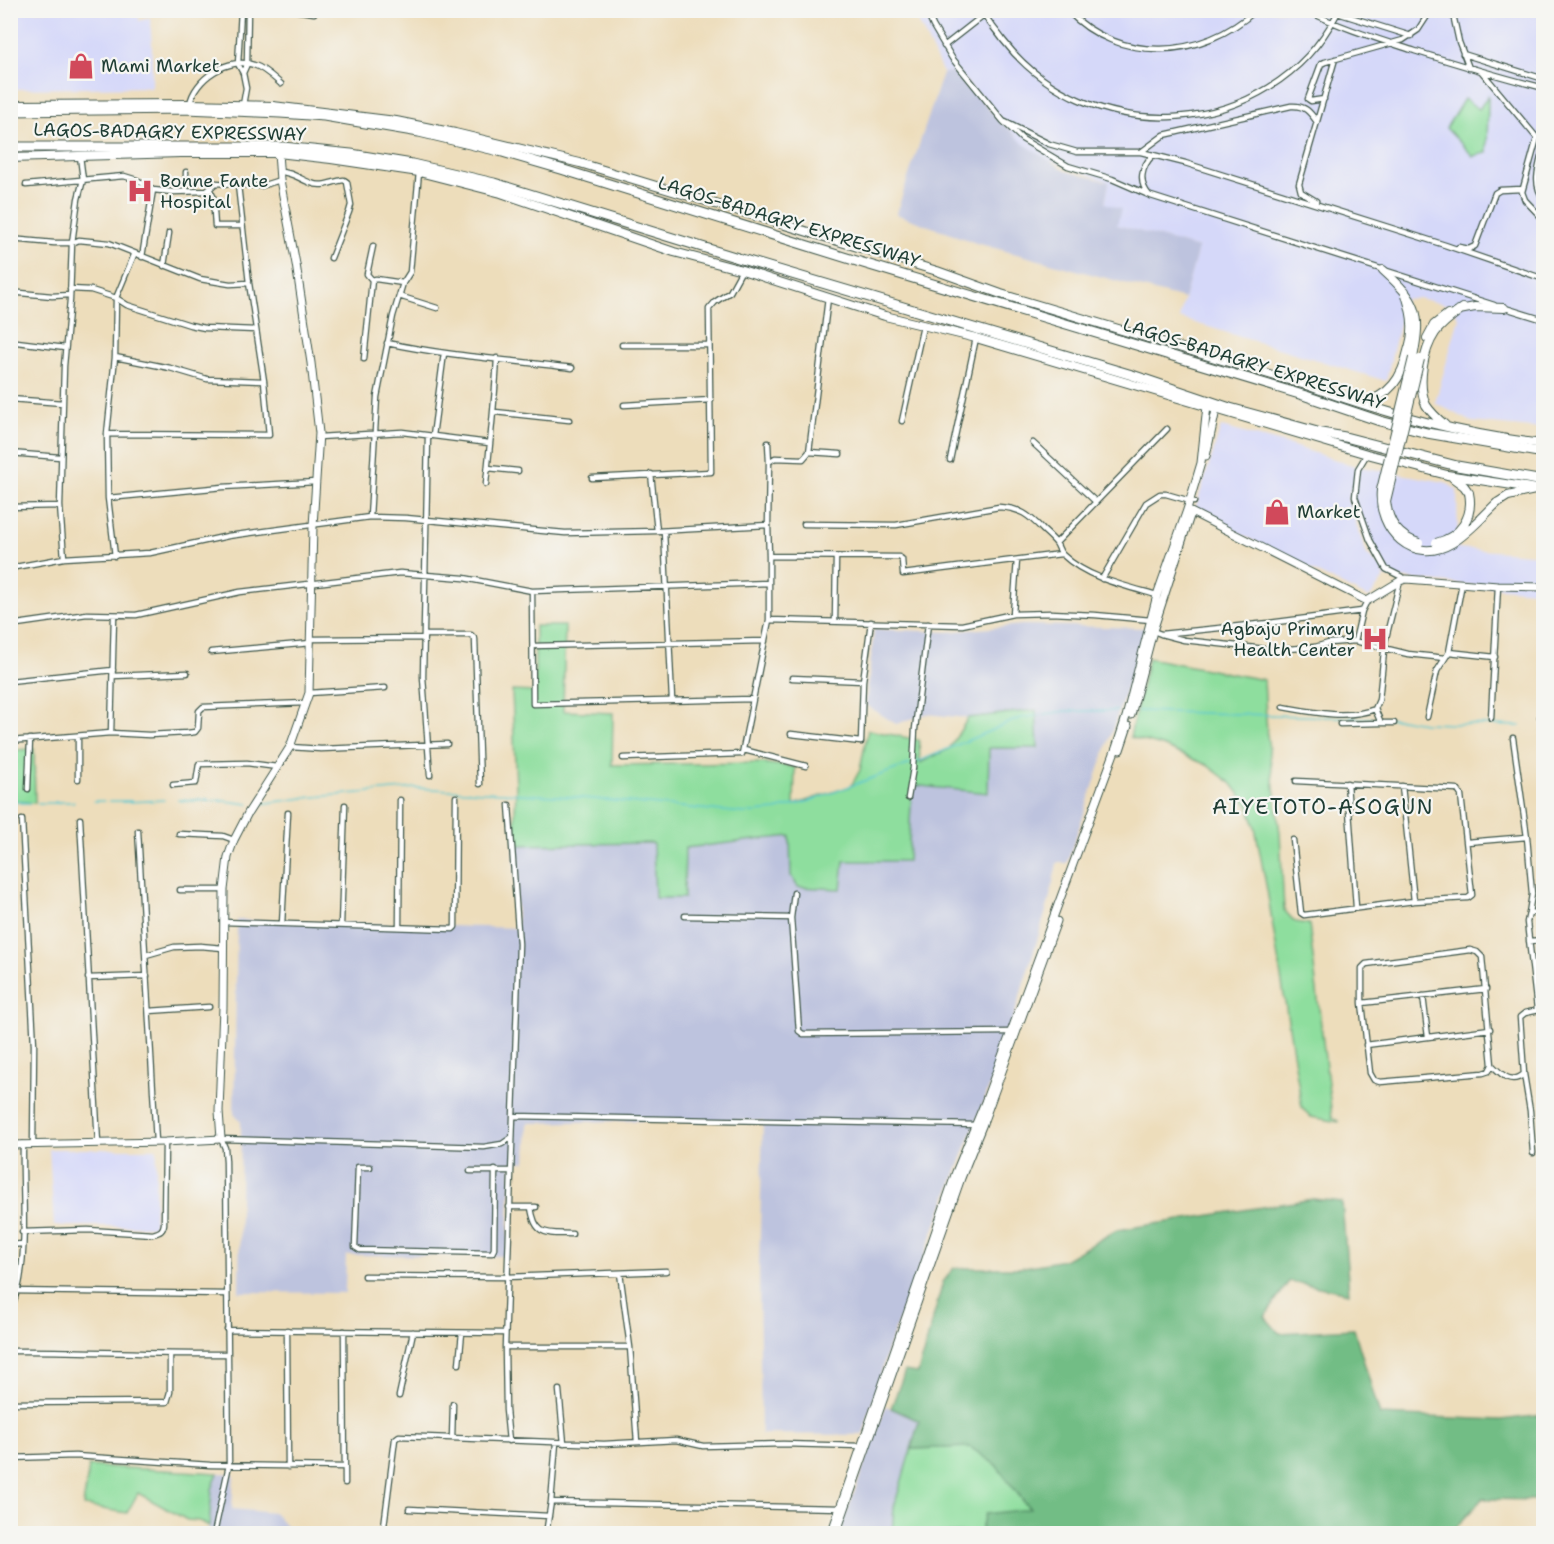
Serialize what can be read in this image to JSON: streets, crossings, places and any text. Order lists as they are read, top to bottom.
{
  "streets": {
    "highway": ["LAGOS-BADAGRY EXPRESSWAY"]
  },
  "districts": ["AIYETOTO-ASOGUN"],
  "places": {
    "shop": ["Mami Market", "Market"],
    "hospital": ["Bonne Fante Hospital", "Agbaju Primary Health Center"]
  }
}
